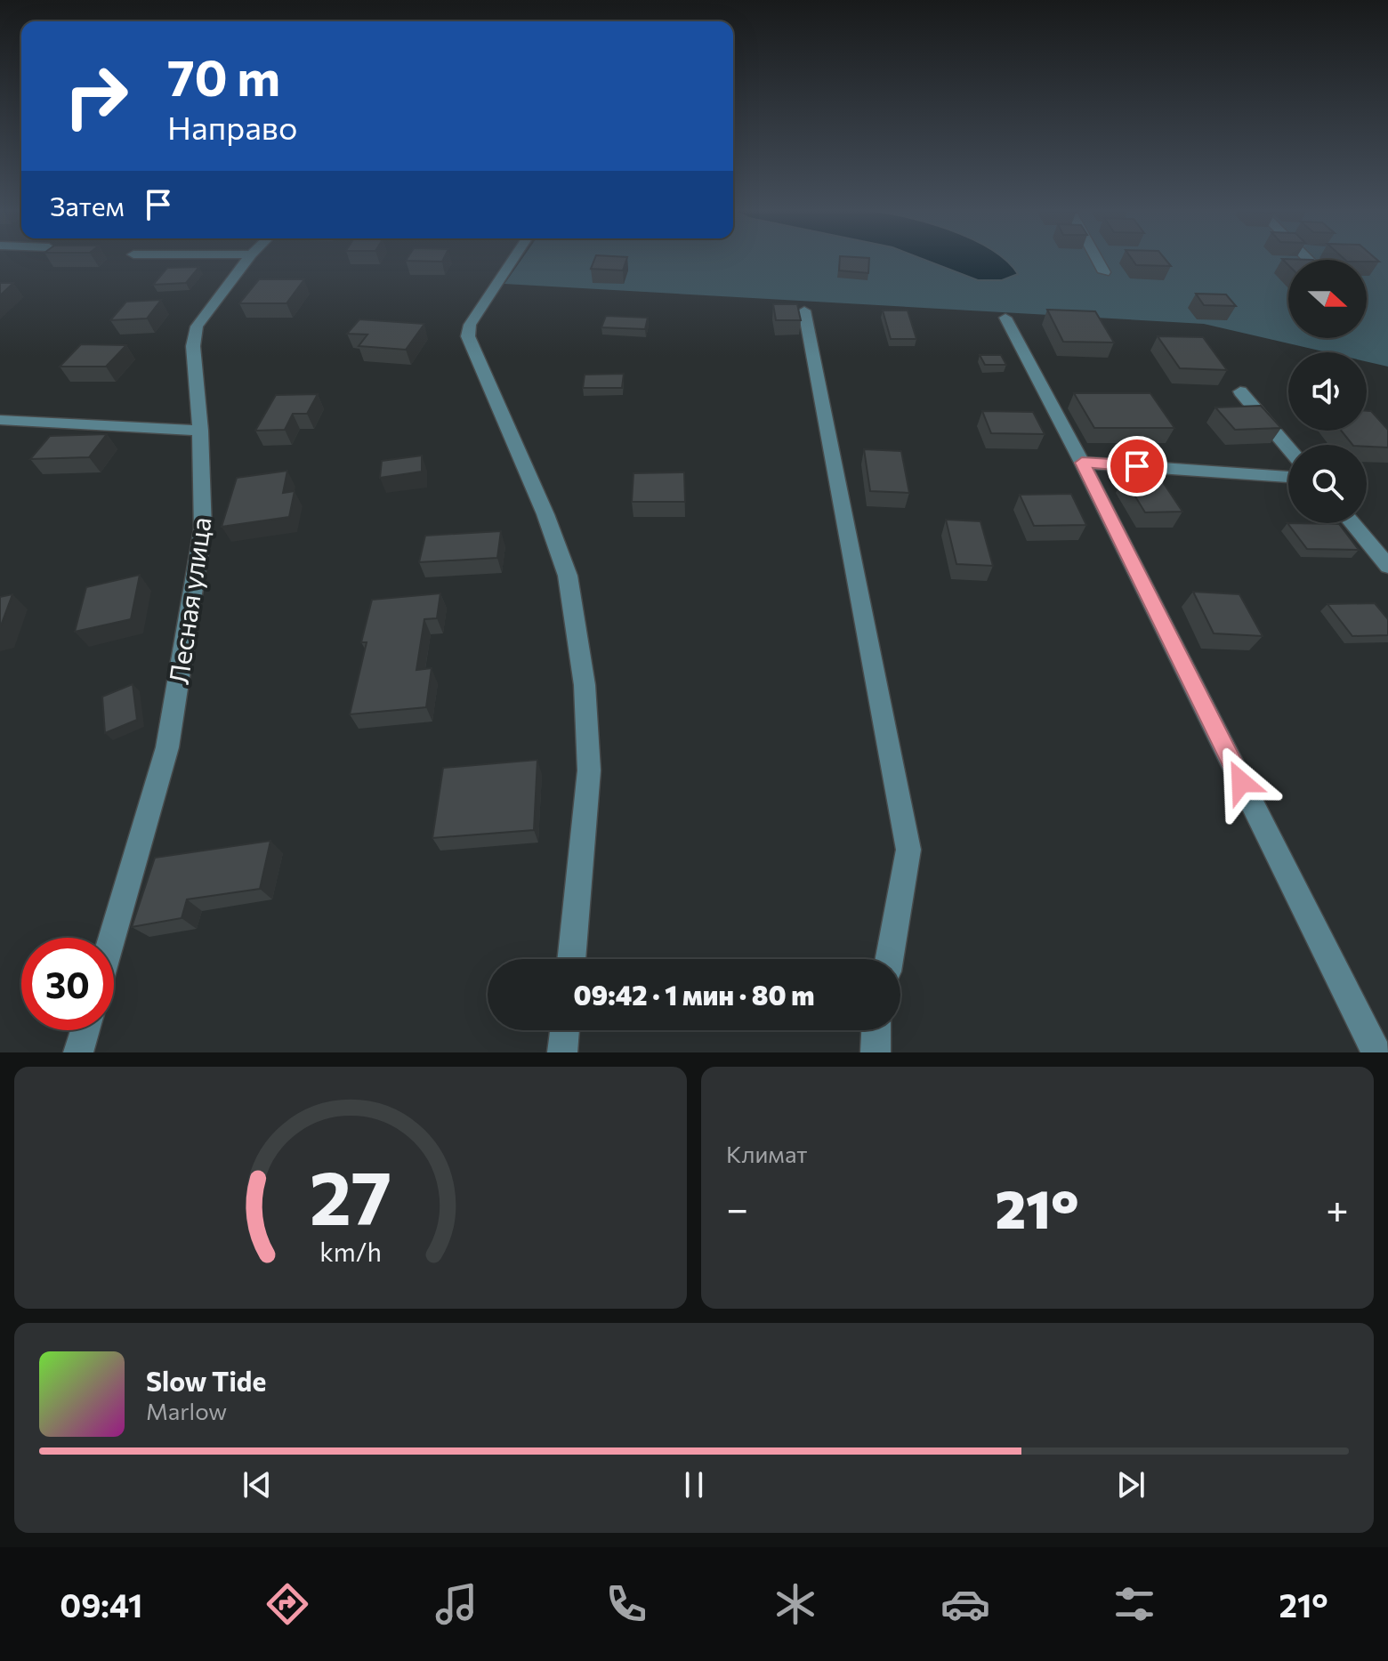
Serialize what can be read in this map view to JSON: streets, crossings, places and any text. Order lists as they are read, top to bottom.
{
  "streets": {
    "street": ["Лесная улица"]
  },
  "north": "right",
  "page": {
    "turn": ["70 m", "Направо"],
    "then": "Затем",
    "limit": "30",
    "trip": "09:42 · 1 мин · 80 m",
    "tile": "Климат",
    "heat": ["−", "21°", "+"],
    "song": ["Slow Tide", "Marlow"],
    "tabs": ["09:41", "21°"],
    "gauge": ["27", "km/h"]
  }
}
